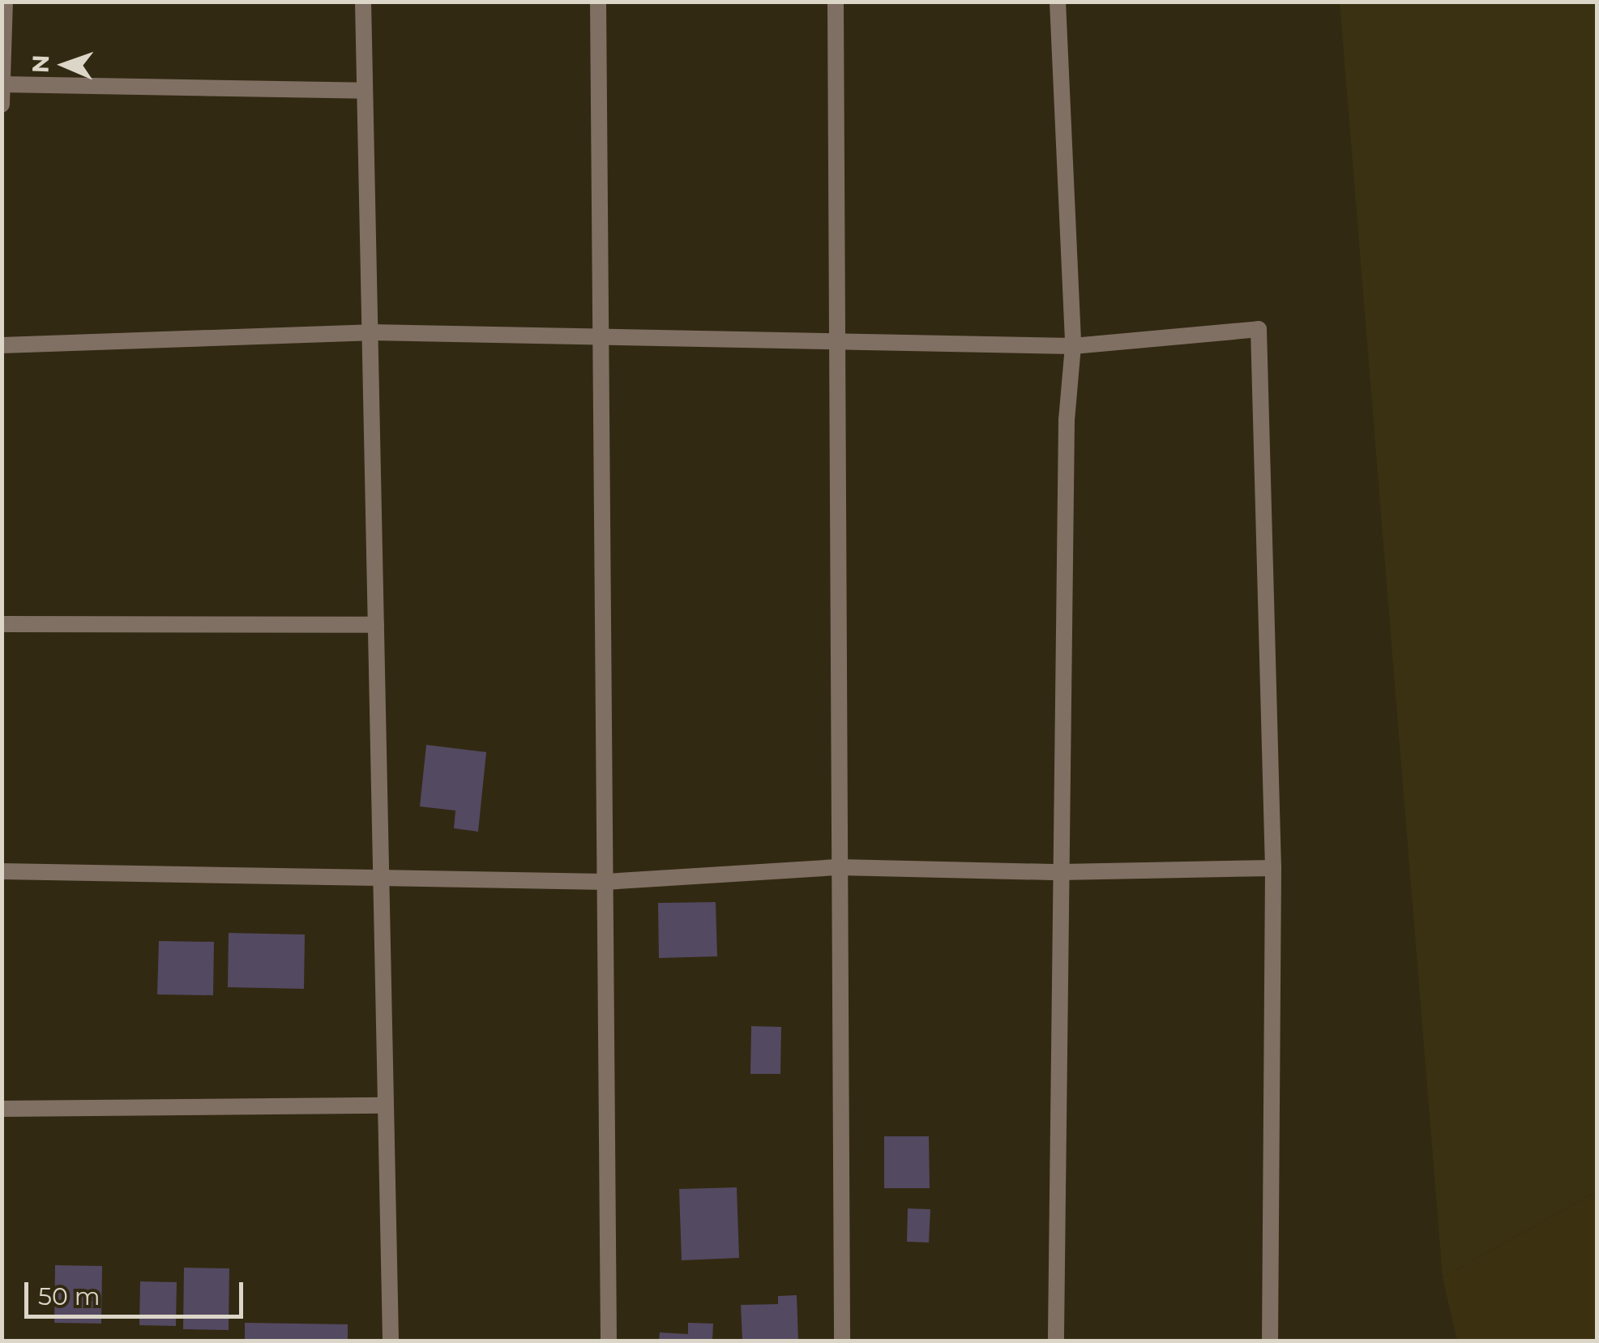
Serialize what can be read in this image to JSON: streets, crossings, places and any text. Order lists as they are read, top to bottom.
{
  "scale_bar": "50 m",
  "north": "left"
}
